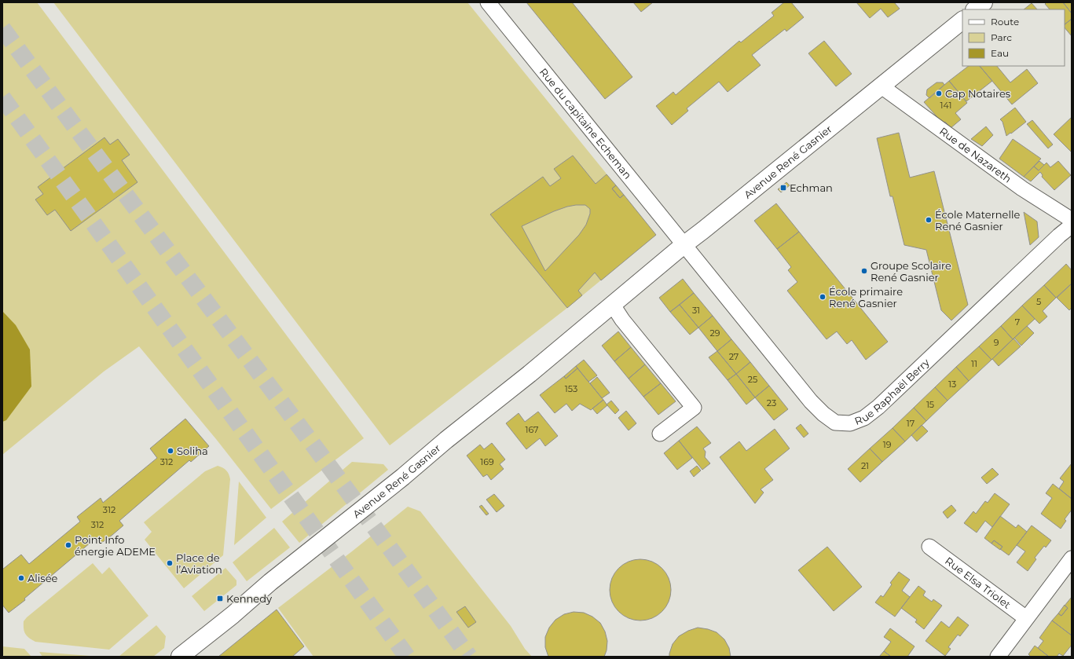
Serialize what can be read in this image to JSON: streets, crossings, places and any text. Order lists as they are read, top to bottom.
{
  "streets": {
    "main road": ["Avenue René Gasnier"],
    "street": [
      "Rue du capitaine Echeman",
      "Rue de Nazareth",
      "Rue Raphaël Berry",
      "Rue Elsa Triolet"
    ]
  },
  "crossings": [
    ["Rue du capitaine Echeman", "Avenue René Gasnier"],
    ["Rue du capitaine Echeman", "Rue Raphaël Berry"],
    ["Rue de Nazareth", "Avenue René Gasnier"],
    ["Avenue René Gasnier", "Rue Raphaël Berry"]
  ],
  "places": {
    "other": [
      "Cap Notaires",
      "École Maternelle René Gasnier",
      "Groupe Scolaire René Gasnier",
      "École primaire René Gasnier",
      "Soliha",
      "Point Info énergie ADEME",
      "Place de l’Aviation",
      "Alisée"
    ],
    "transit": ["Echman", "Kennedy"]
  },
  "house_numbers": [
    "141",
    "5",
    "31",
    "7",
    "29",
    "9",
    "27",
    "11",
    "25",
    "13",
    "153",
    "23",
    "15",
    "17",
    "167",
    "19",
    "312",
    "169",
    "21",
    "312",
    "312"
  ],
  "legend": ["Route", "Parc", "Eau"]
}
